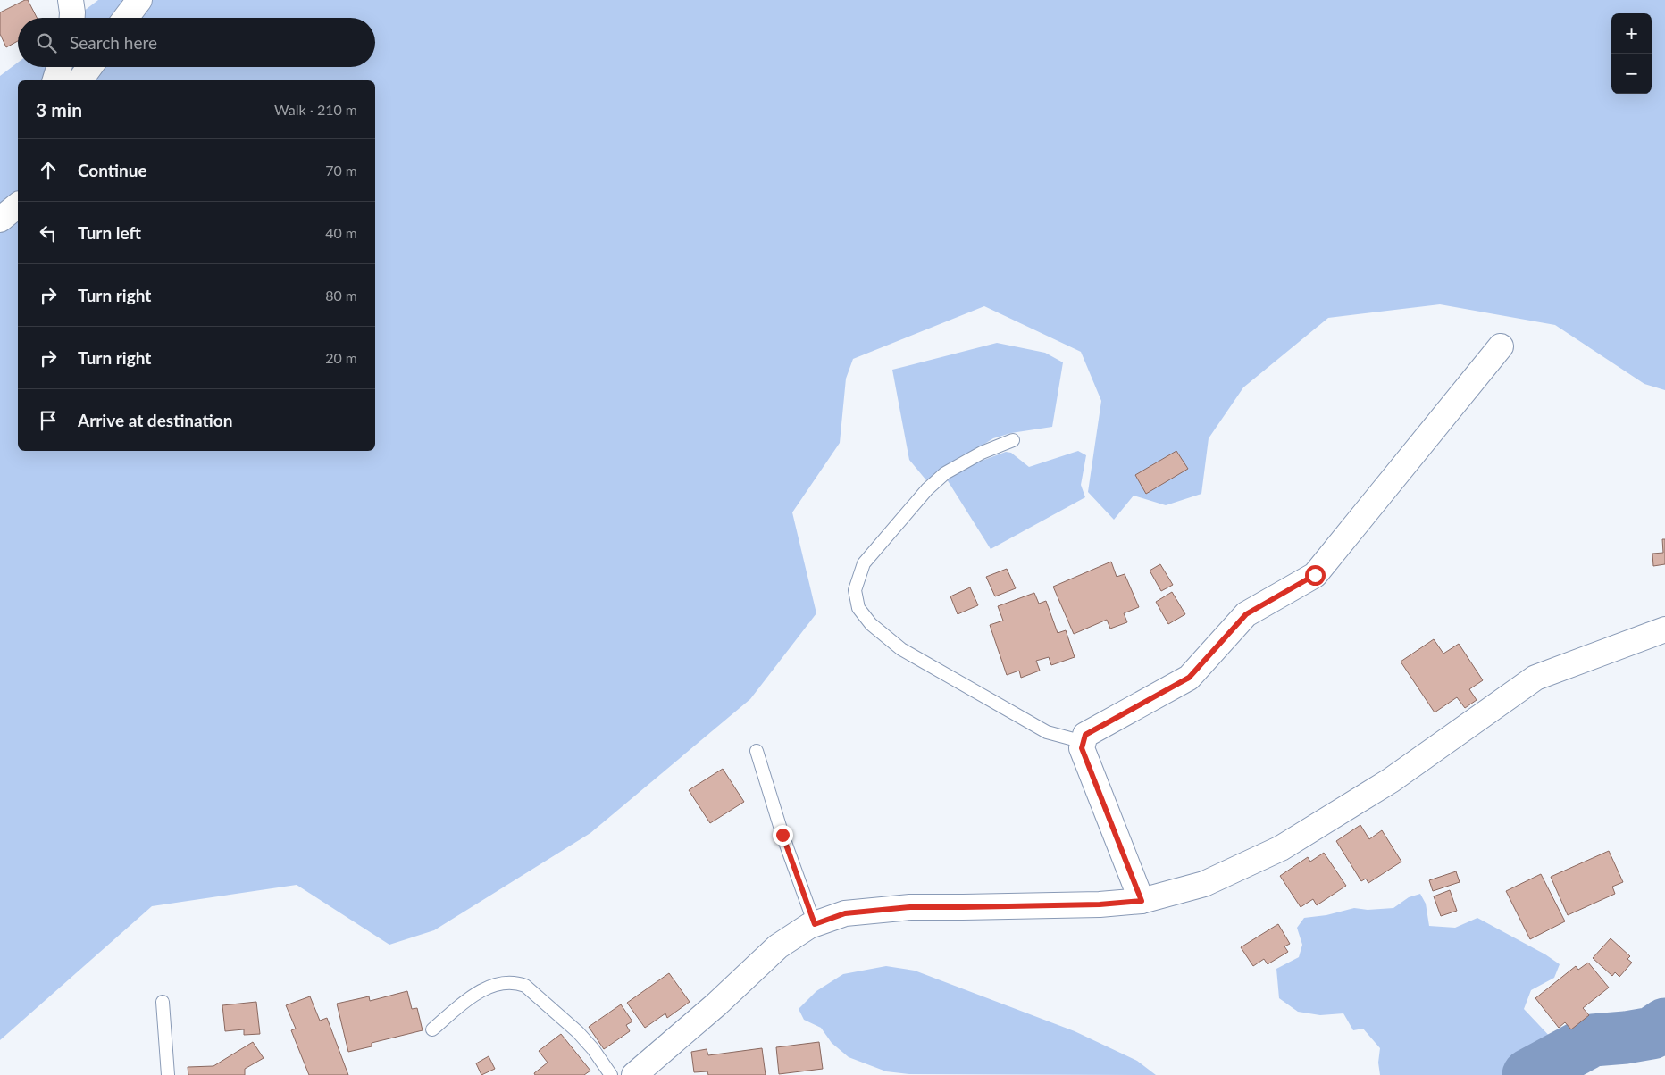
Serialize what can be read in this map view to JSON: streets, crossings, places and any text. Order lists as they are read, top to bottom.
{
  "page": {
    "map_buttons": ["+", "−"],
    "search": "Search here",
    "heading": ["3 min", "Walk · 210 m"],
    "list": [
      ["Continue", "70 m"],
      ["Turn left", "40 m"],
      ["Turn right", "80 m"],
      ["Turn right", "20 m"],
      "Arrive at destination"
    ]
  }
}
